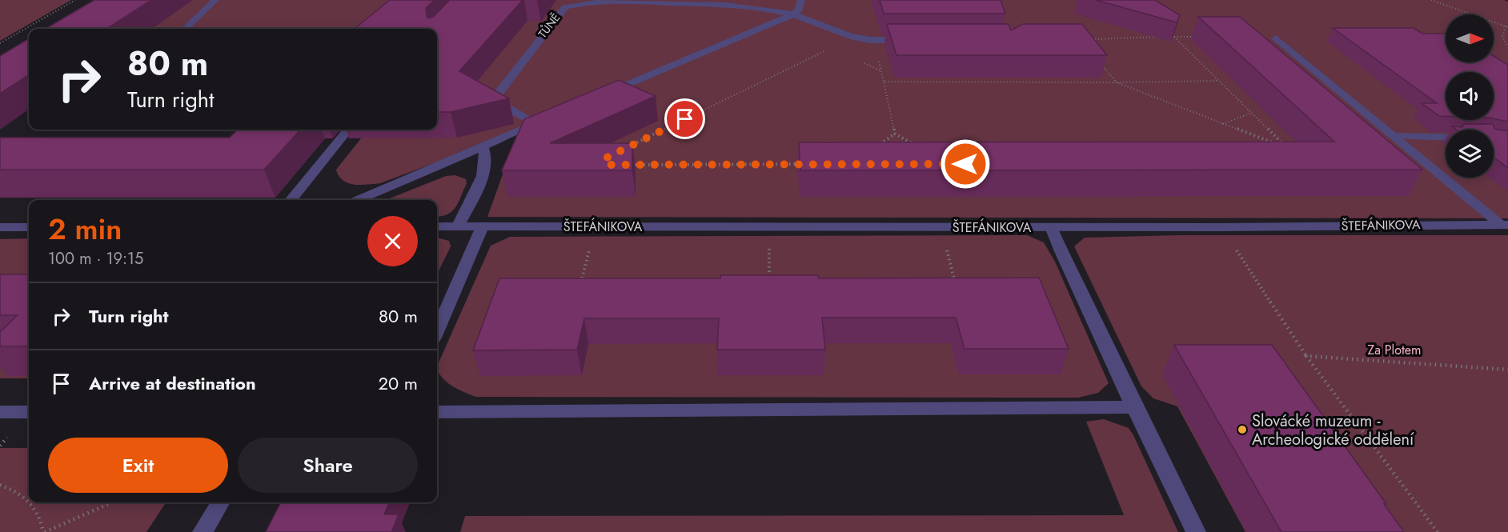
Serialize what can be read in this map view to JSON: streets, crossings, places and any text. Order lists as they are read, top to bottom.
{
  "streets": {
    "street": ["TŮNĚ", "ŠTEFÁNIKOVA"]
  },
  "parks": ["Za Plotem"],
  "places": ["Slovácké muzeum - Archeologické oddělení"],
  "north": "right",
  "page": {
    "turn": ["80 m", "Turn right"],
    "heading": ["2 min", "100 m · 19:15"],
    "list": [
      {
        "name": "Turn right",
        "value": "80 m"
      },
      {
        "name": "Arrive at destination",
        "value": "20 m"
      }
    ],
    "buttons": ["Exit", "Share"]
  }
}
